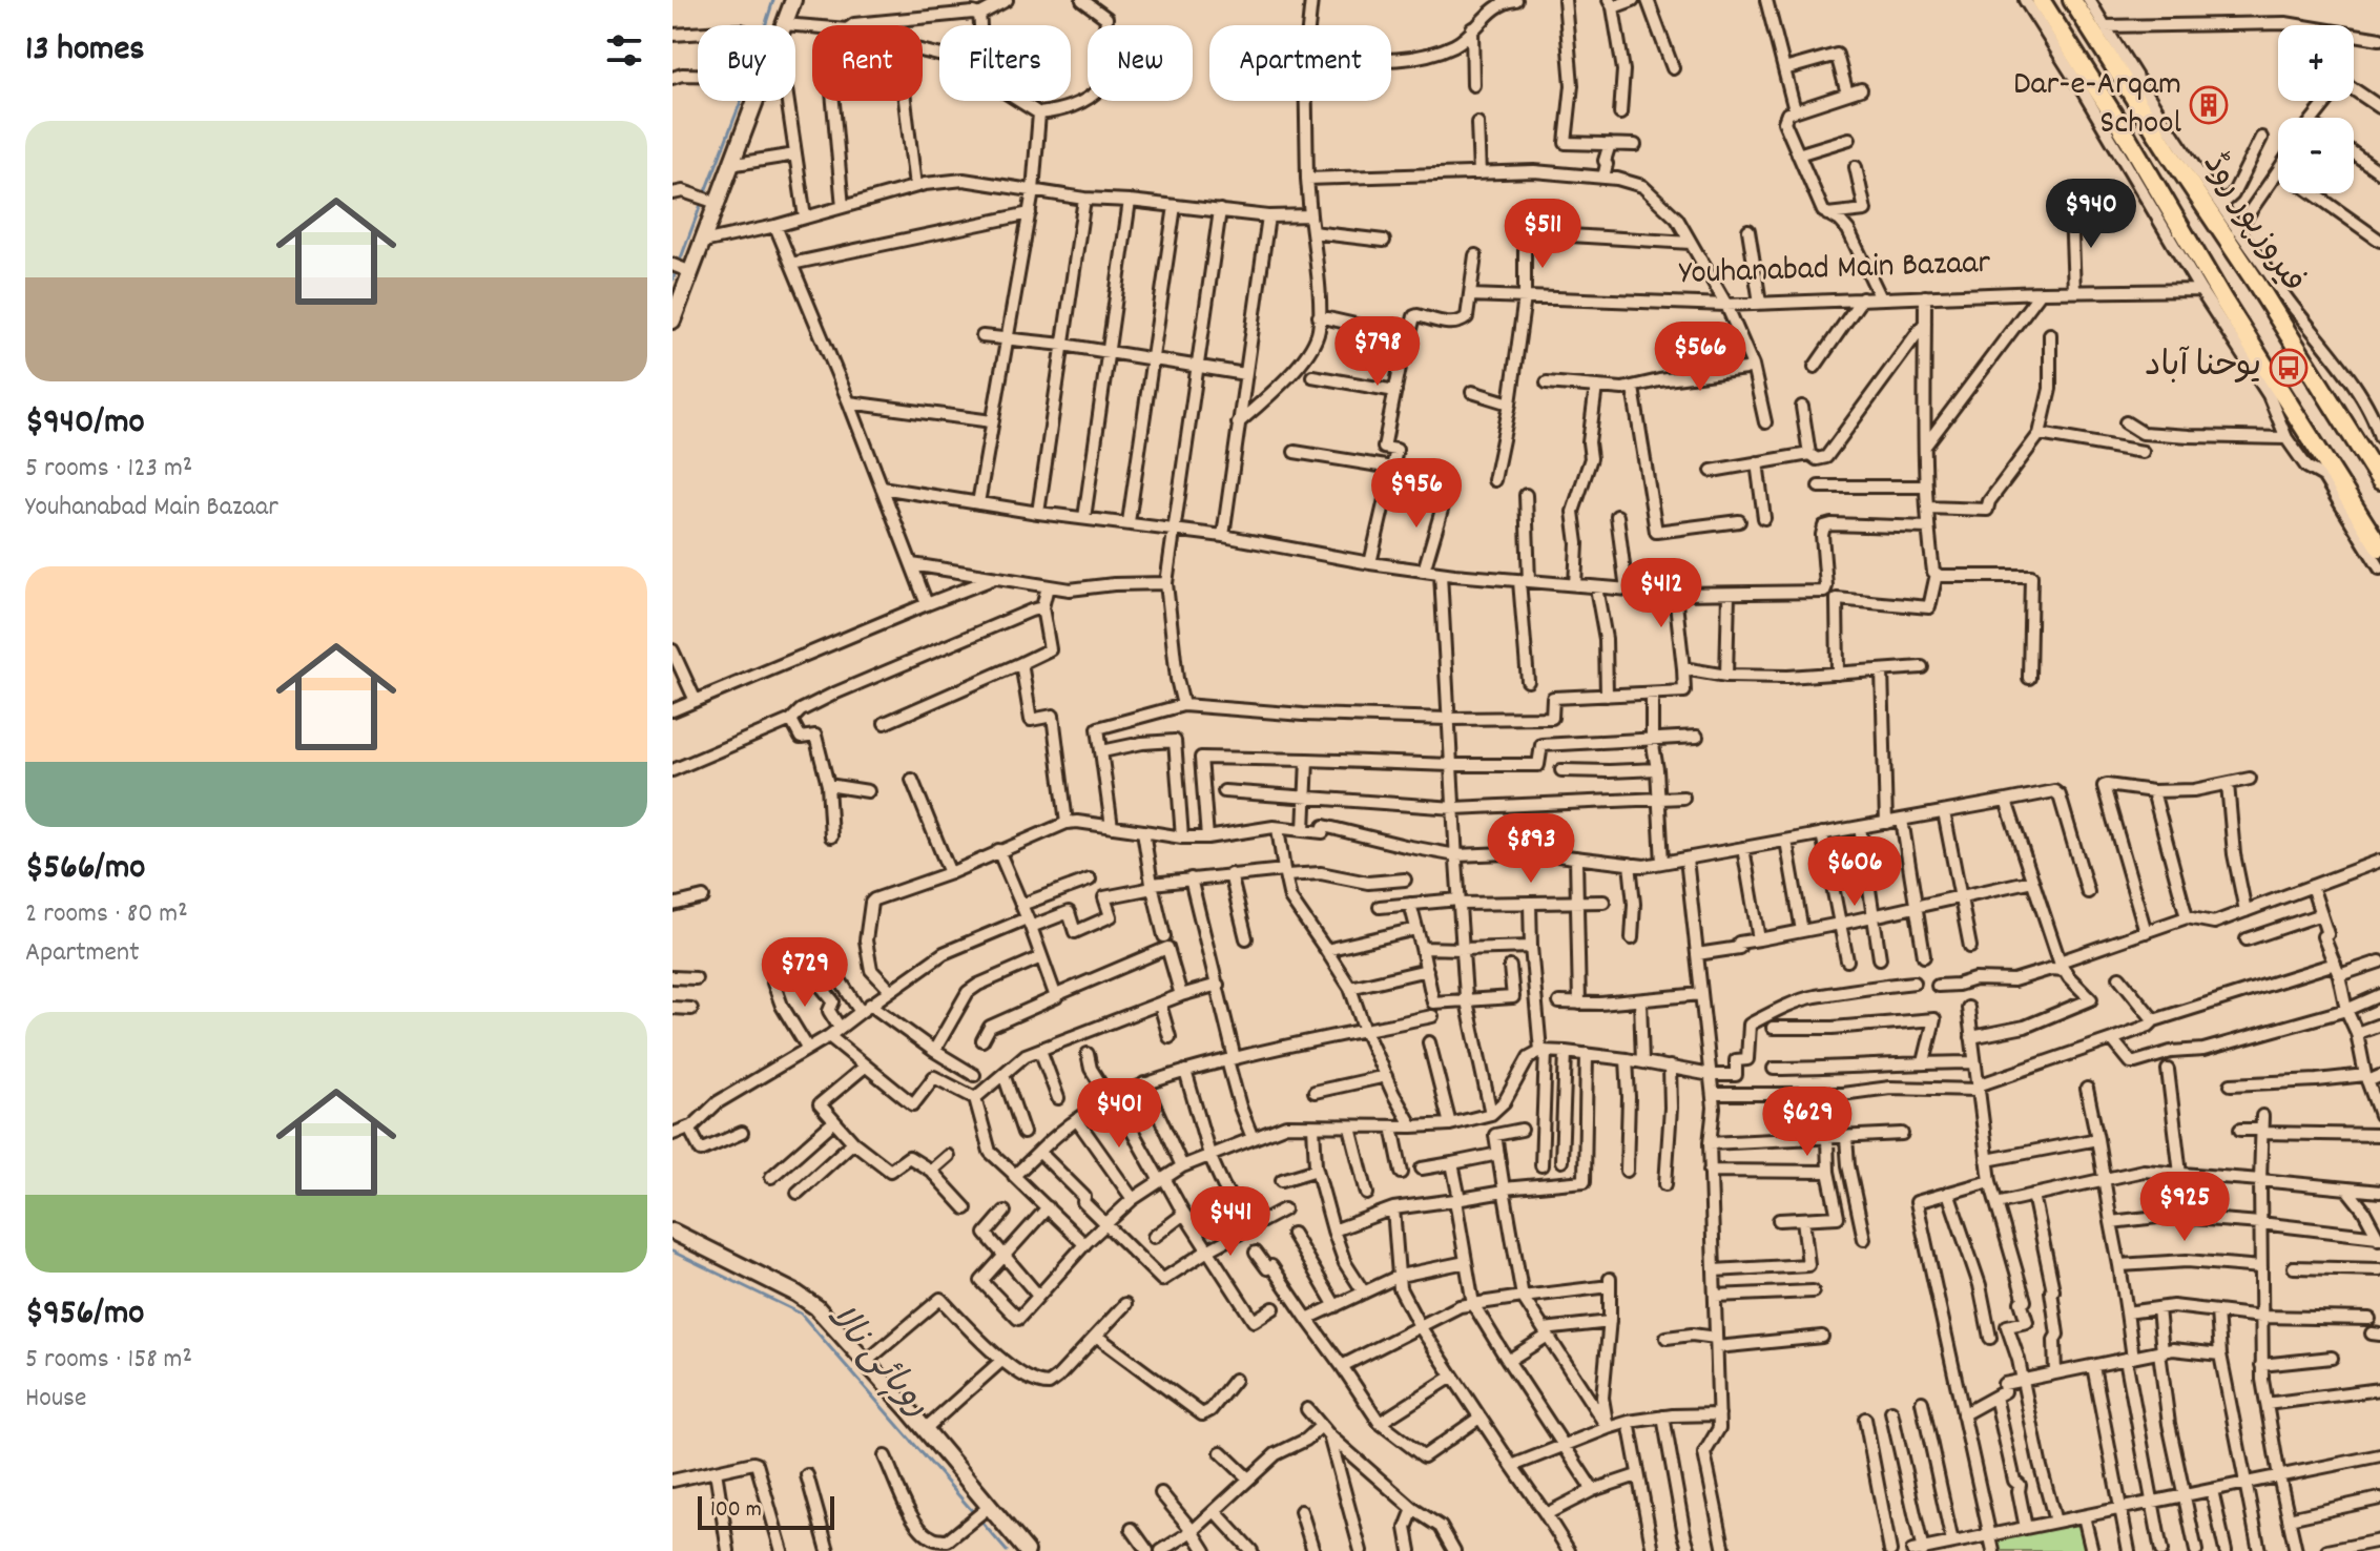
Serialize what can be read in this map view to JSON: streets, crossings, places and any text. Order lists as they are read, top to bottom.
{
  "streets": {
    "main road": ["فیروزپور روڈ"],
    "street": ["Youhanabad Main Bazaar"]
  },
  "water": ["روہائی نالا"],
  "places": {
    "building": ["Dar-e-Arqam School"],
    "bus stop": ["یوحنا آباد"]
  },
  "scale_bar": "100 m",
  "page": {
    "heading": "13 homes",
    "map_buttons": ["+", "−"],
    "chip": [
      "Buy",
      "Rent",
      "Filters",
      "New",
      "Apartment"
    ],
    "list": [
      {
        "name": "$940/mo",
        "note": "5 rooms · 123 m² · Youhanabad Main Bazaar"
      },
      {
        "name": "$566/mo",
        "note": "2 rooms · 80 m² · Apartment"
      },
      {
        "name": "$956/mo",
        "note": "5 rooms · 158 m² · House"
      }
    ],
    "price": [
      "$940",
      "$511",
      "$798",
      "$566",
      "$956",
      "$412",
      "$893",
      "$606",
      "$729",
      "$401",
      "$629",
      "$925",
      "$441"
    ],
    "scale": "100 m"
  }
}
